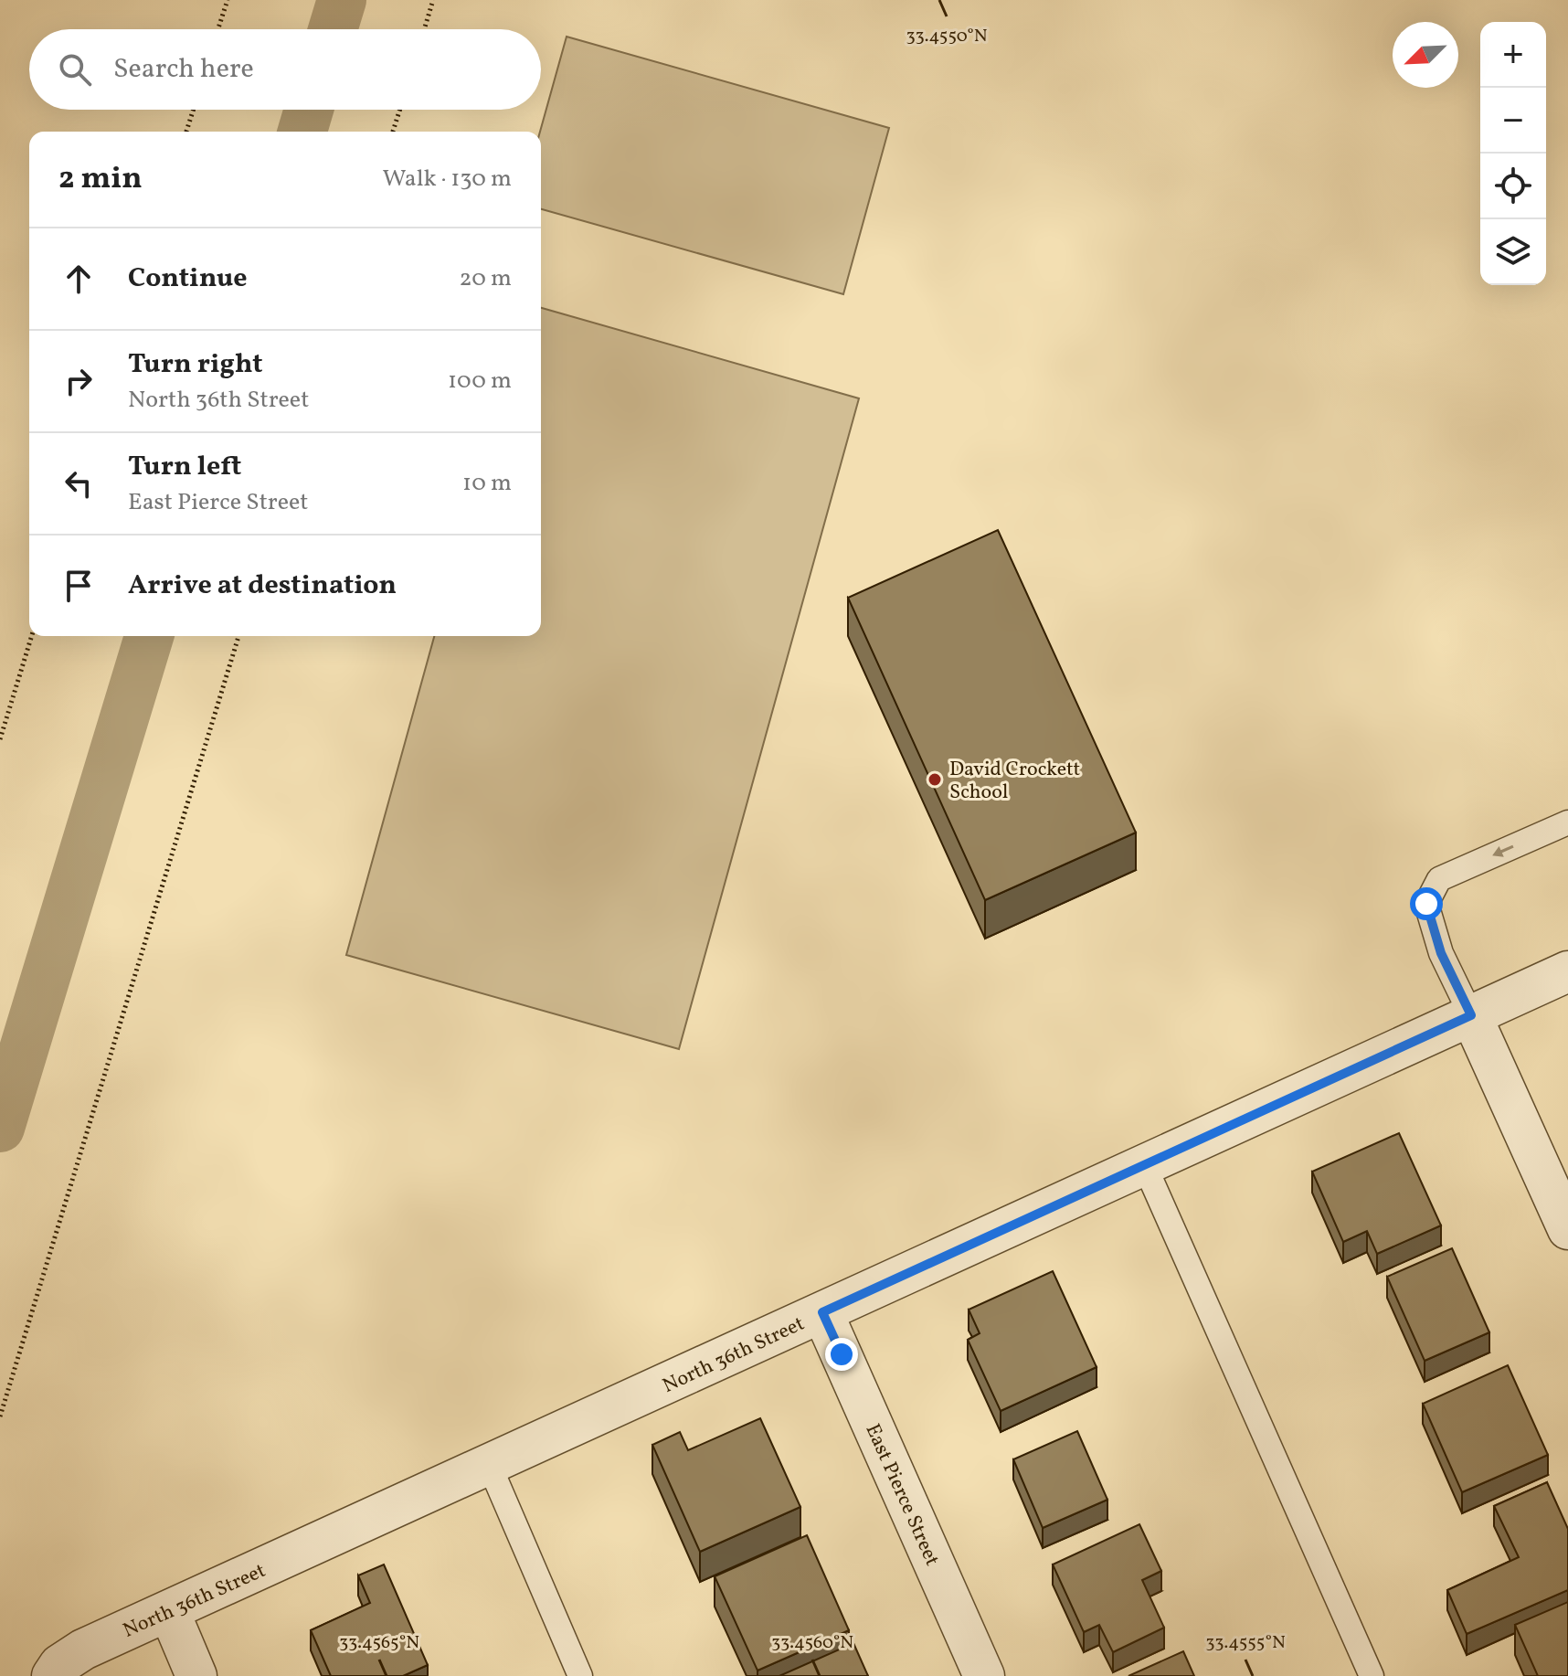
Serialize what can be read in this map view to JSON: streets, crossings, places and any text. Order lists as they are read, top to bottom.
{
  "streets": {
    "street": ["North 36th Street", "East Pierce Street"]
  },
  "crossings": [
    ["North 36th Street", "East Pierce Street"]
  ],
  "places": ["David Crockett School"],
  "north": "bottom left",
  "page": {
    "map_buttons": ["+", "−"],
    "search": "Search here",
    "heading": ["2 min", "Walk · 130 m"],
    "list": [
      ["Continue", "20 m"],
      ["Turn right", "North 36th Street", "100 m"],
      ["Turn left", "East Pierce Street", "10 m"],
      "Arrive at destination"
    ]
  },
  "coordinates": [
    "33.4550°N",
    "33.4565°N",
    "33.4560°N",
    "33.4555°N"
  ]
}
